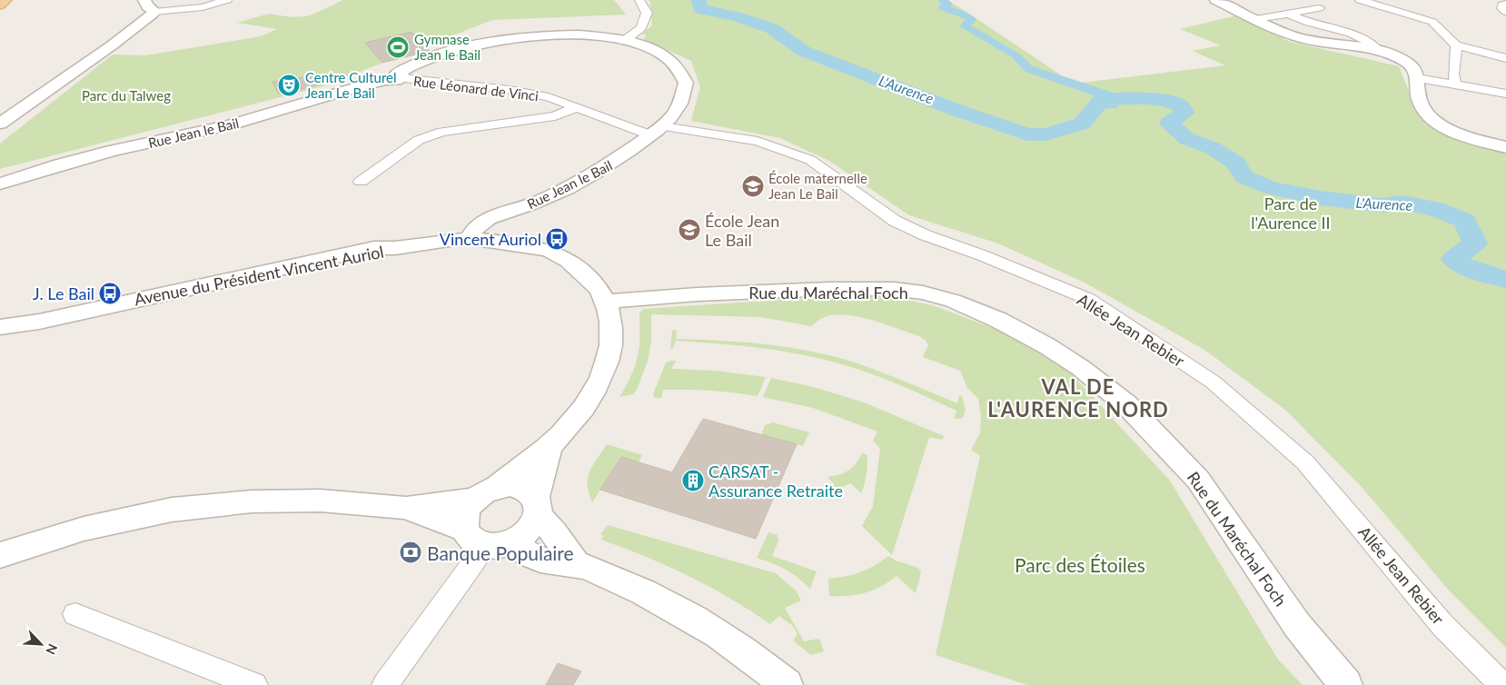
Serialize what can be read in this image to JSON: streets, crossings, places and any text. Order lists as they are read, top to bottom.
{
  "streets": {
    "street": [
      "Rue Léonard de Vinci",
      "Rue Jean le Bail",
      "Avenue du Président Vincent Auriol",
      "Rue du Maréchal Foch",
      "Allée Jean Rebier"
    ]
  },
  "crossings": [
    ["Rue Léonard de Vinci", "Rue Jean le Bail"],
    ["Rue Léonard de Vinci", "Allée Jean Rebier"],
    ["Rue Jean le Bail", "Avenue du Président Vincent Auriol"],
    ["Rue Jean le Bail", "Allée Jean Rebier"],
    ["Avenue du Président Vincent Auriol", "Rue du Maréchal Foch"]
  ],
  "districts": ["VAL DE L'AURENCE NORD"],
  "water": ["L'Aurence"],
  "parks": ["Parc du Talweg", "Parc de l'Aurence II", "Parc des Étoiles"],
  "places": {
    "sports": ["Gymnase Jean le Bail"],
    "theatre": ["Centre Culturel Jean Le Bail"],
    "school or university": ["École maternelle Jean Le Bail", "École Jean Le Bail"],
    "bus stop": ["Vincent Auriol", "J. Le Bail"],
    "building": ["CARSAT - Assurance Retraite"],
    "bank": ["Banque Populaire"]
  },
  "north": "bottom right"
}
